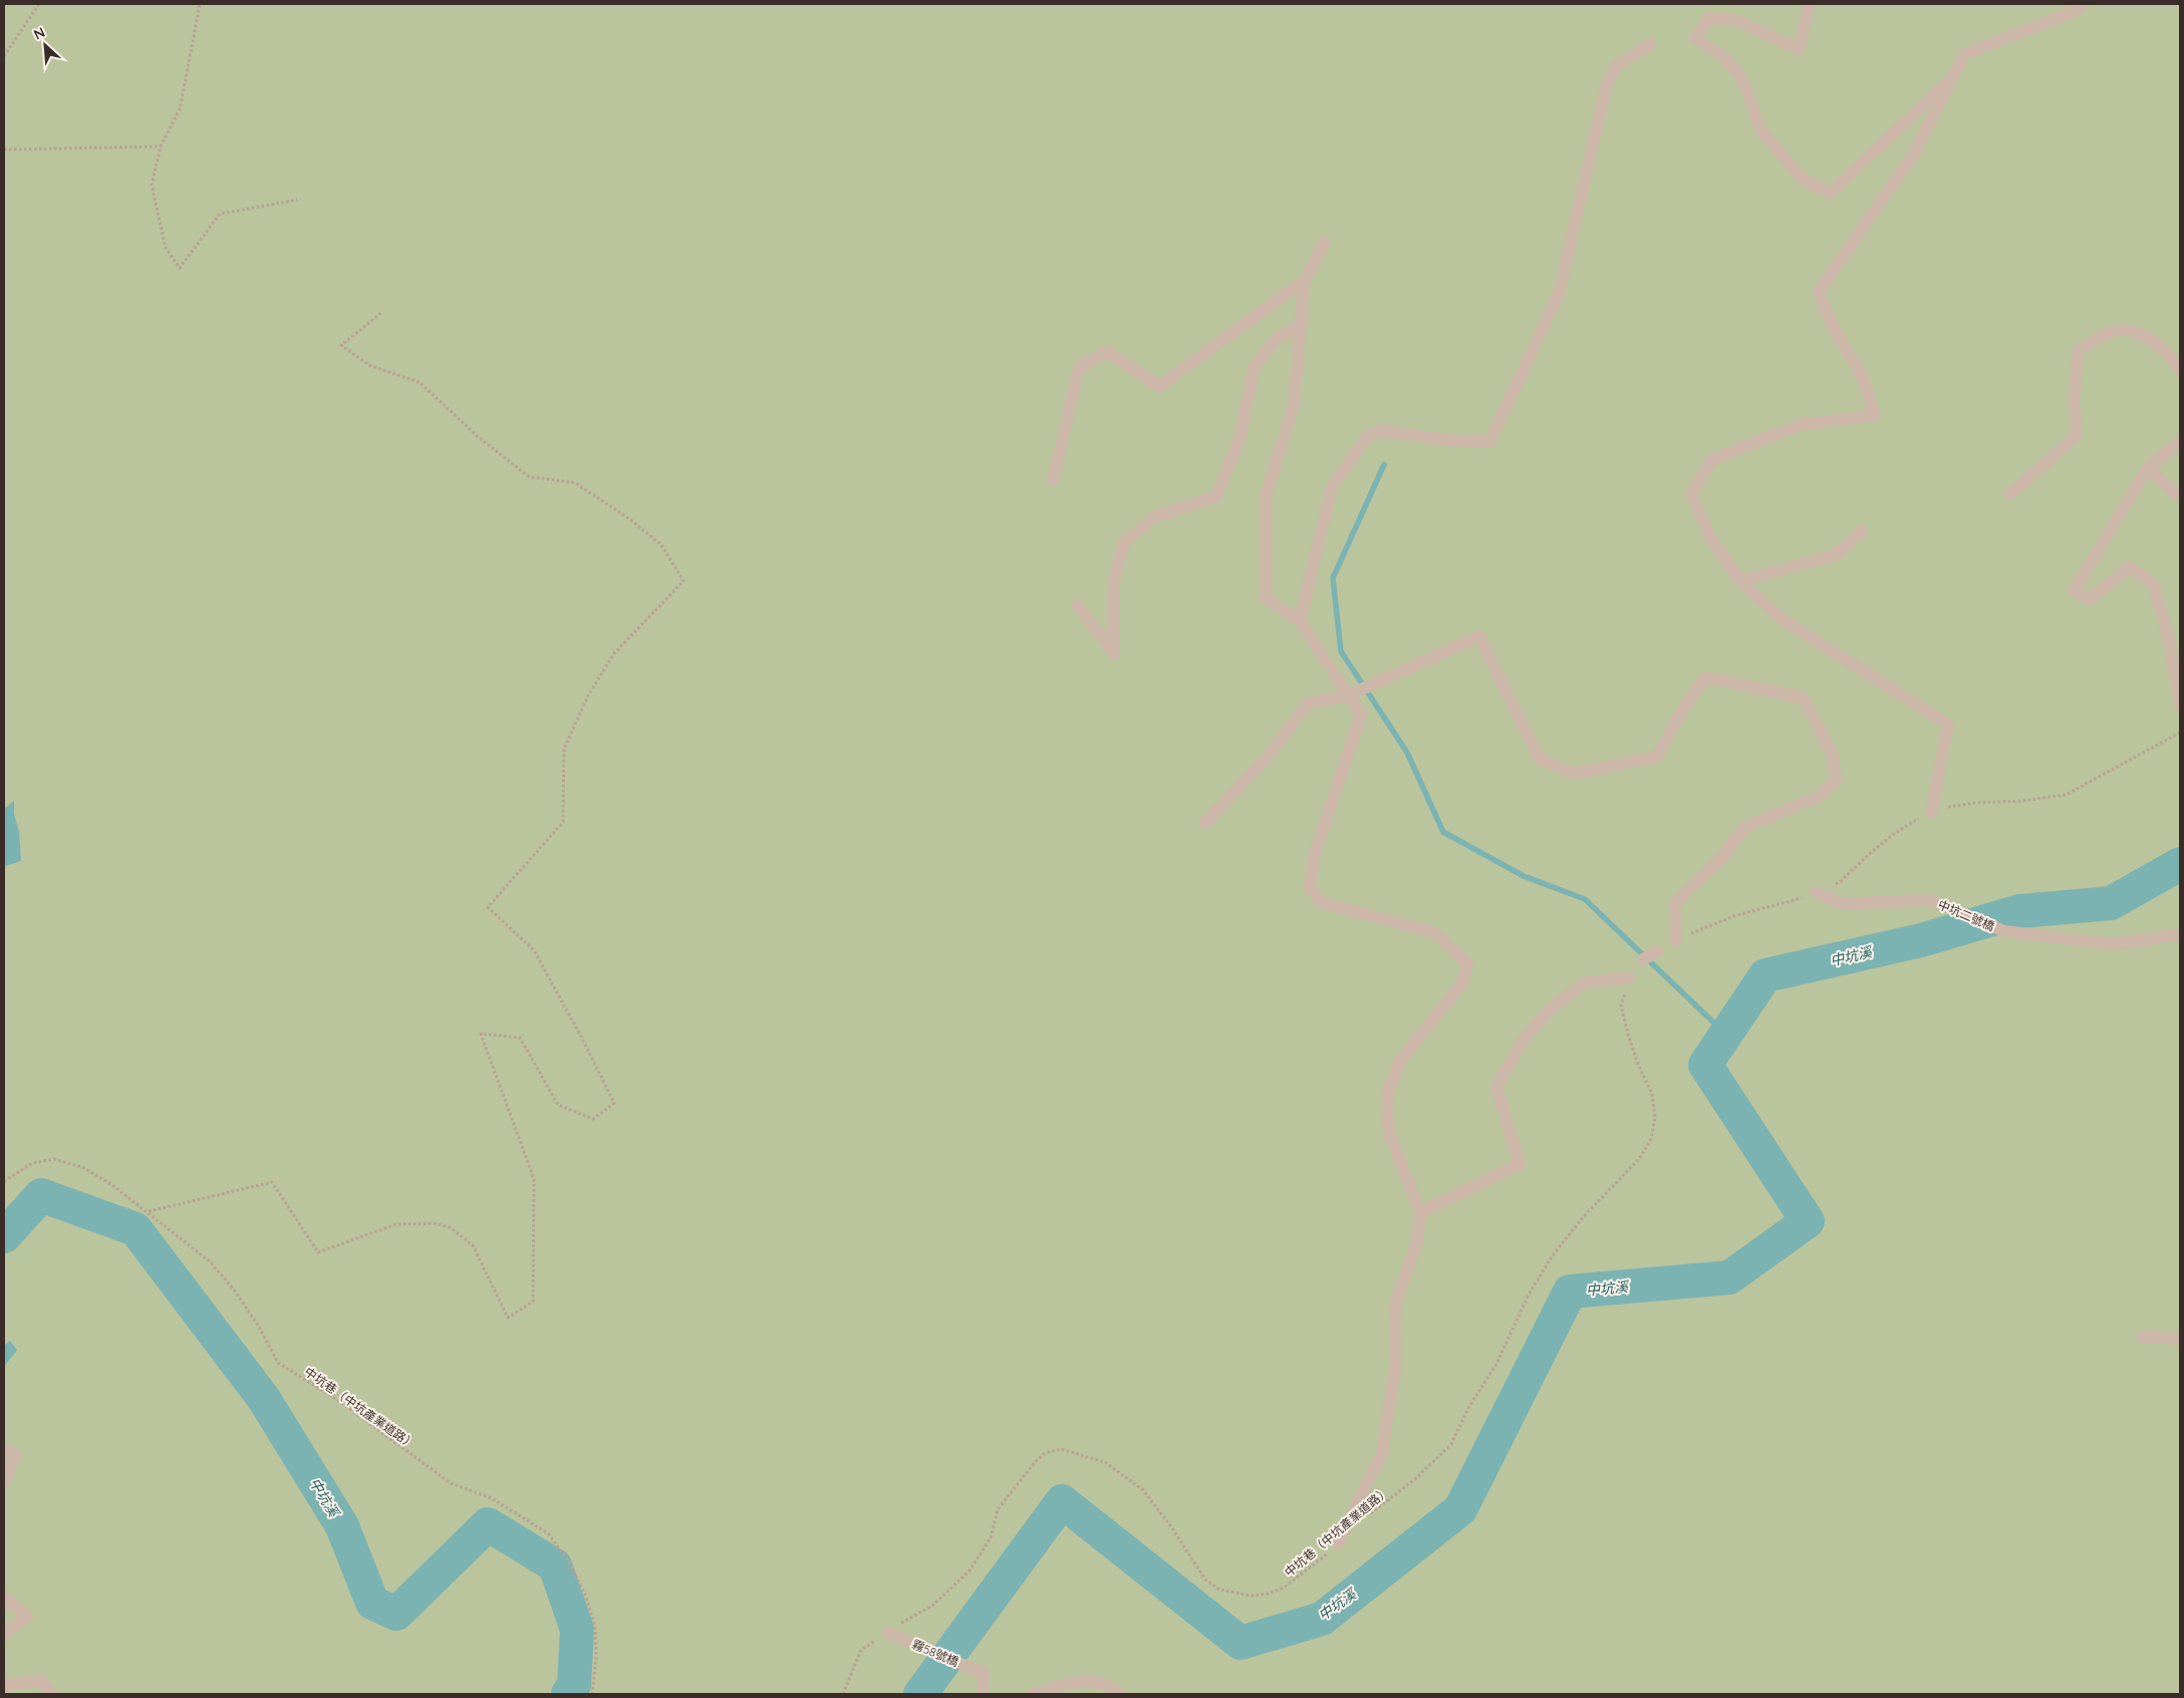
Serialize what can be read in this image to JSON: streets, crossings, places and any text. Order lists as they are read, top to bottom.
{
  "streets": {
    "street": ["中坑二號橋", "霧58號橋"],
    "path": ["中坑巷（中坑產業道路）"]
  },
  "crossings": [
    ["中坑巷（中坑產業道路）", "霧58號橋"]
  ],
  "water": ["中坑溪"],
  "north": "top left"
}
